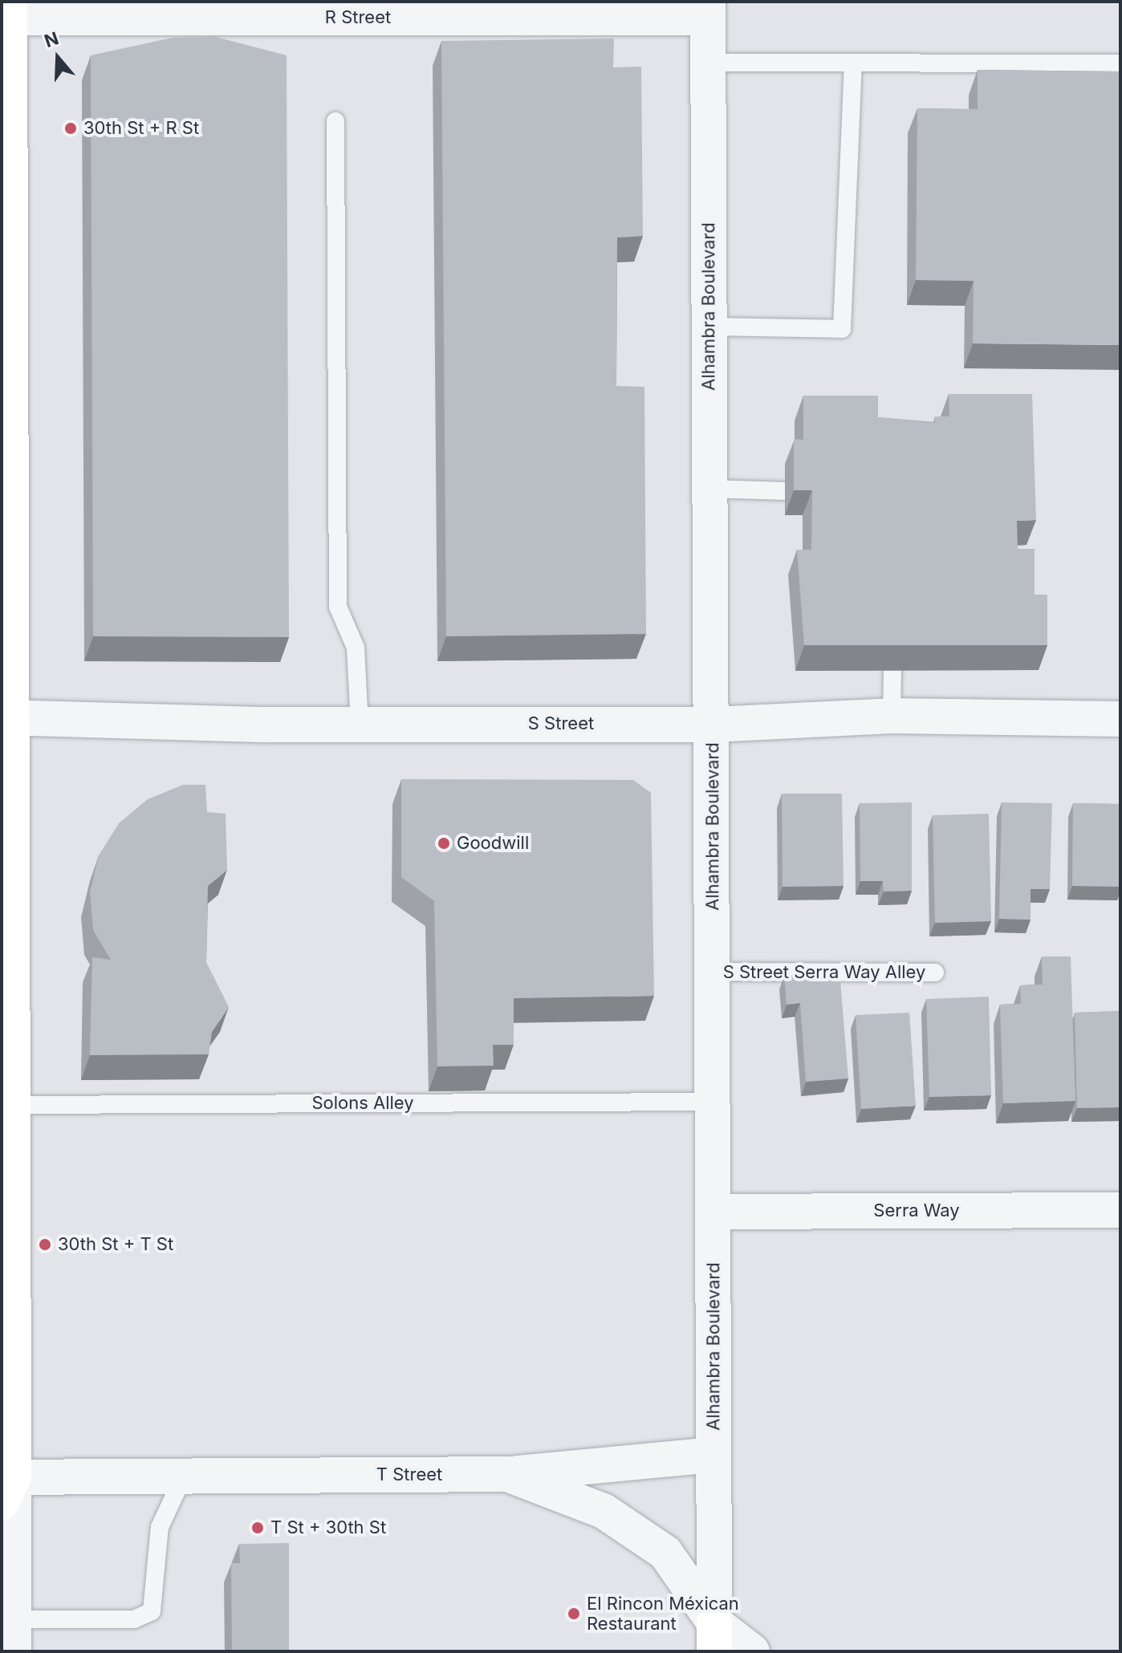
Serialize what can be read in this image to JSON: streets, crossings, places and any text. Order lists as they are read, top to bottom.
{
  "streets": {
    "street": [
      "R Street",
      "Alhambra Boulevard",
      "S Street",
      "Serra Way",
      "T Street"
    ],
    "lane": ["S Street Serra Way Alley", "Solons Alley"]
  },
  "crossings": [
    ["R Street", "Alhambra Boulevard"],
    ["Alhambra Boulevard", "S Street"],
    ["Alhambra Boulevard", "S Street Serra Way Alley"],
    ["Alhambra Boulevard", "Solons Alley"],
    ["Alhambra Boulevard", "Serra Way"],
    ["Alhambra Boulevard", "T Street"]
  ],
  "places": [
    "30th St + R St",
    "Goodwill",
    "30th St + T St",
    "T St + 30th St",
    "El Rincon Méxican Restaurant"
  ],
  "north": "top"
}
